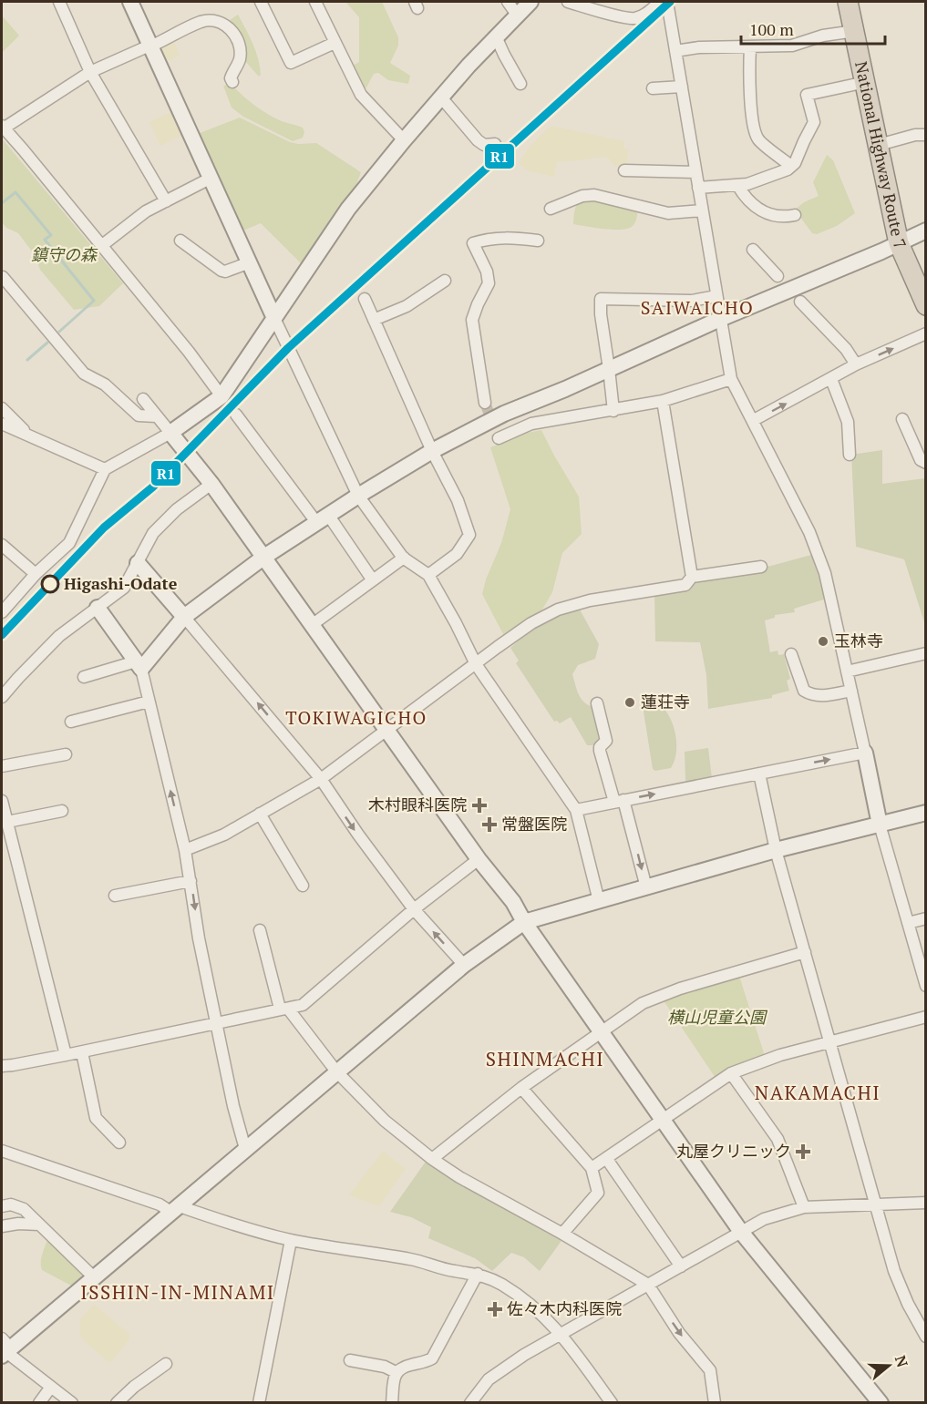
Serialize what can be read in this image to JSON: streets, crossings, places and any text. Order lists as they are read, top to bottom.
{
  "streets": {
    "highway": ["National Highway Route 7"]
  },
  "districts": [
    "SAIWAICHO",
    "TOKIWAGICHO",
    "SHINMACHI",
    "NAKAMACHI",
    "ISSHIN-IN-MINAMI"
  ],
  "parks": ["鎮守の森", "横山児童公園"],
  "places": {
    "other": ["Higashi-Odate", "玉林寺", "蓮荘寺"],
    "health": [
      "木村眼科医院",
      "常盤医院",
      "丸屋クリニック",
      "佐々木内科医院"
    ]
  },
  "lines": ["transit line R1"],
  "scale_bar": "100 m",
  "north": "right"
}
